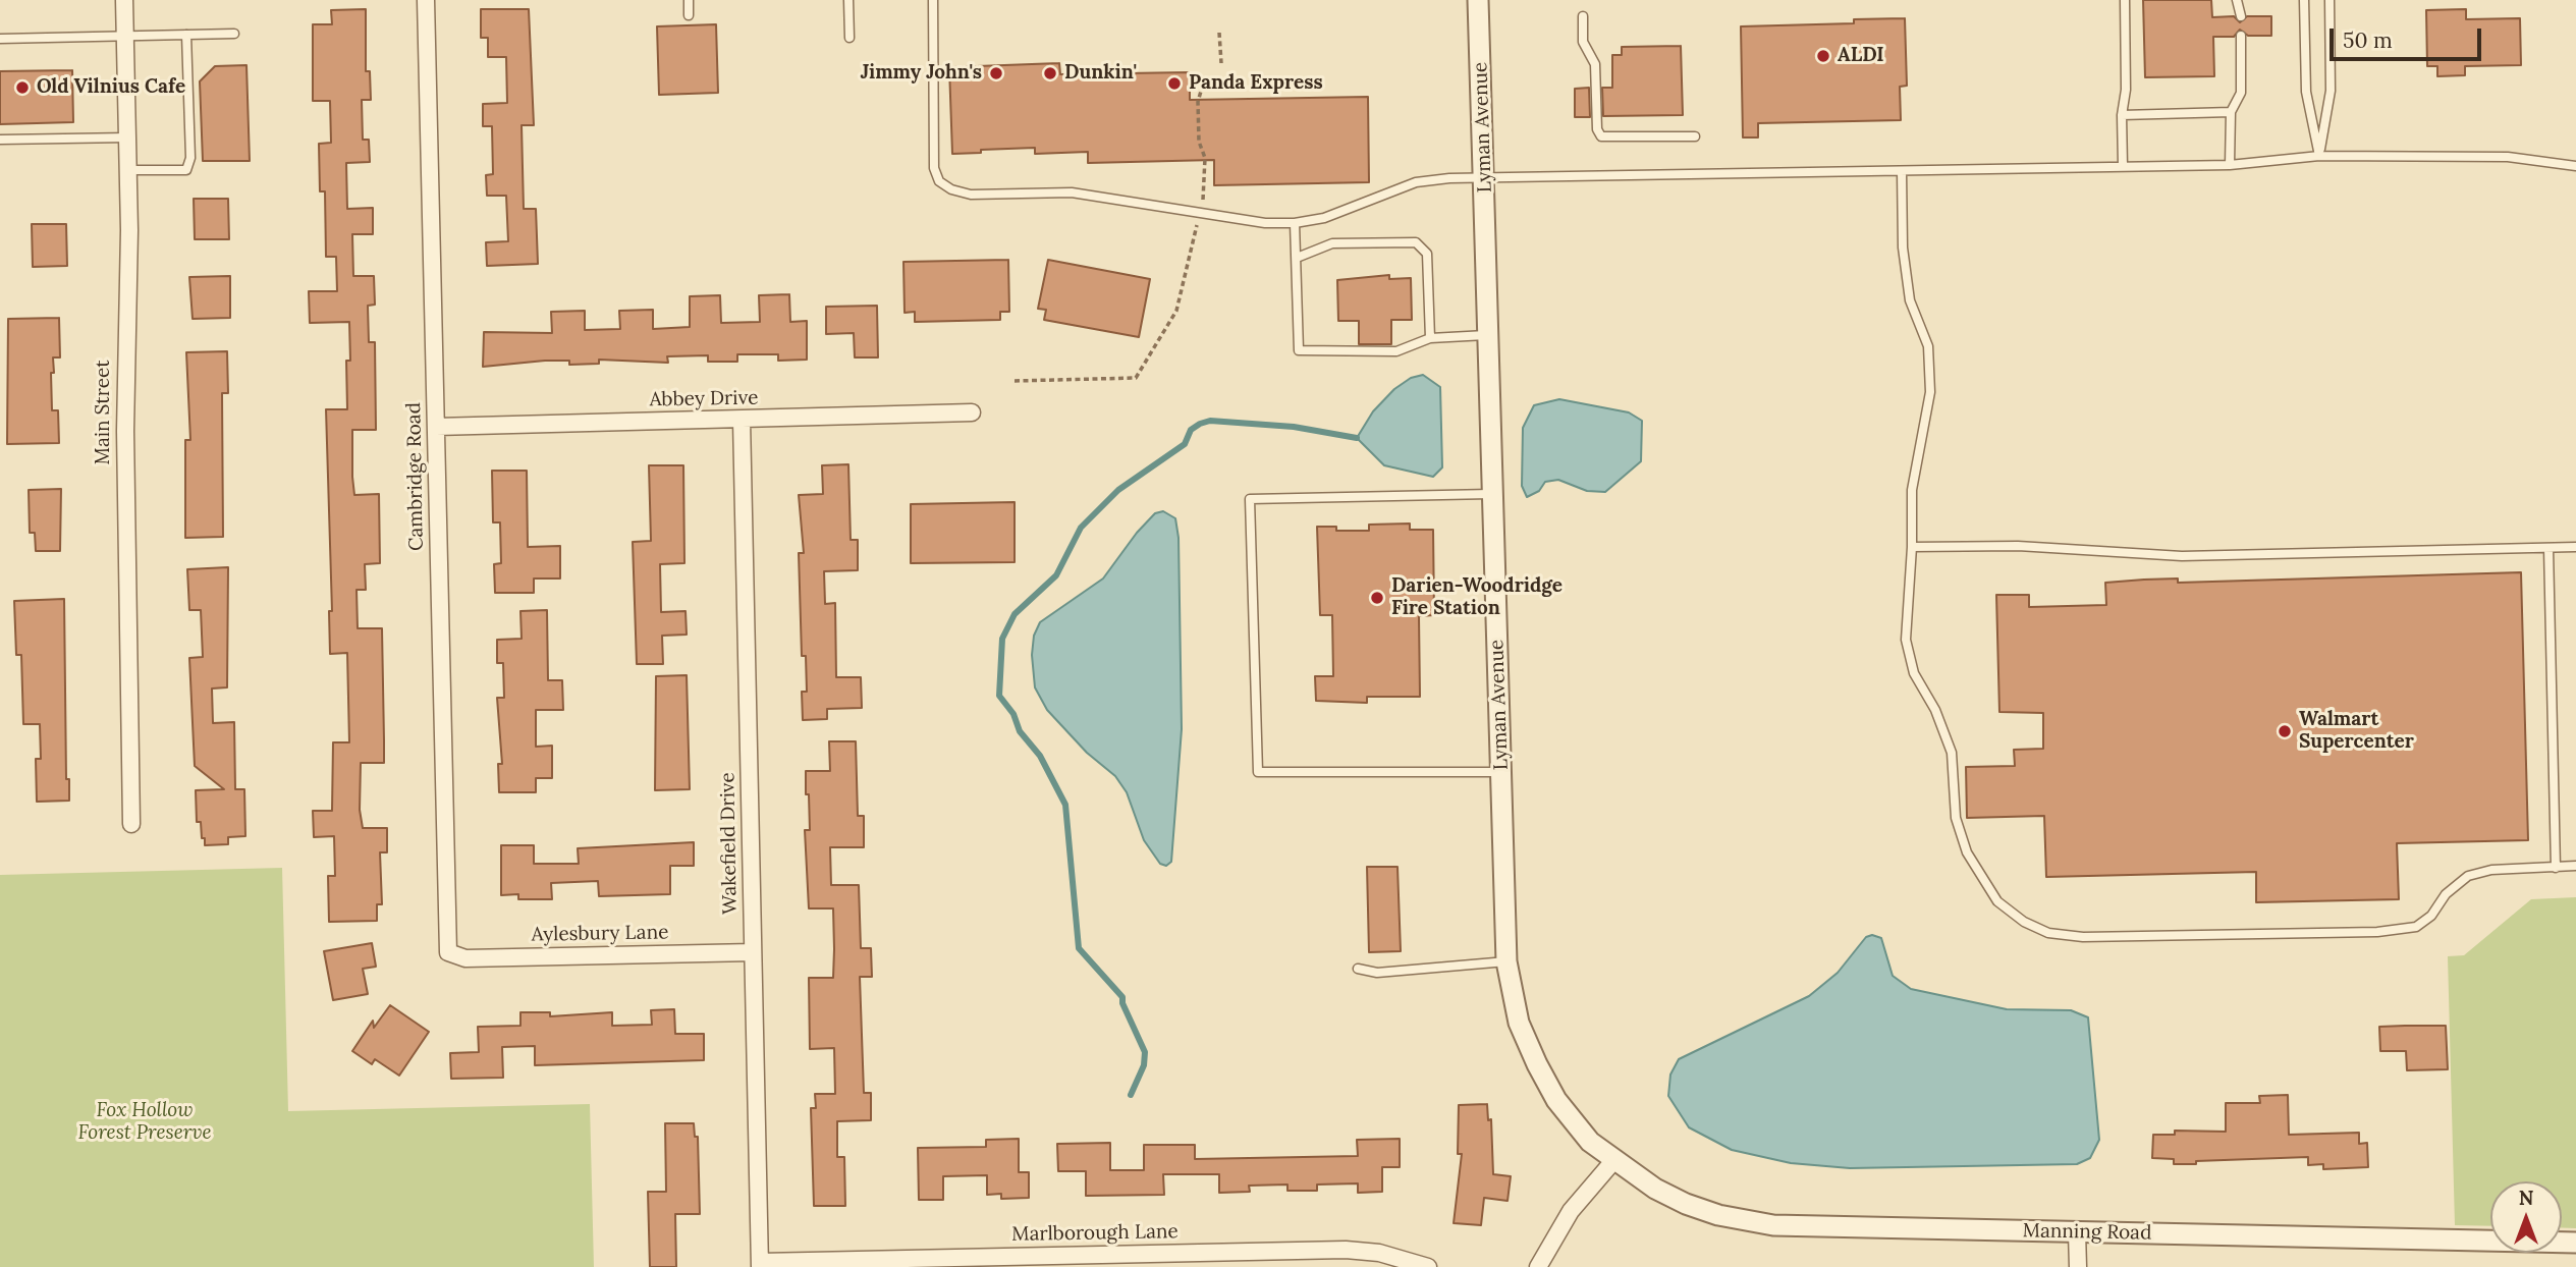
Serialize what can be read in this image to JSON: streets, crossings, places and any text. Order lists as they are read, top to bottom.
{
  "streets": {
    "street": [
      "Lyman Avenue",
      "Abbey Drive",
      "Main Street",
      "Cambridge Road",
      "Wakefield Drive",
      "Aylesbury Lane",
      "Manning Road",
      "Marlborough Lane"
    ]
  },
  "crossings": [
    ["Lyman Avenue", "Manning Road"],
    ["Abbey Drive", "Cambridge Road"],
    ["Abbey Drive", "Wakefield Drive"],
    ["Cambridge Road", "Aylesbury Lane"],
    ["Wakefield Drive", "Aylesbury Lane"],
    ["Wakefield Drive", "Marlborough Lane"]
  ],
  "parks": ["Fox Hollow Forest Preserve"],
  "places": [
    "ALDI",
    "Jimmy John's",
    "Dunkin'",
    "Panda Express",
    "Old Vilnius Cafe",
    "Darien-Woodridge Fire Station",
    "Walmart Supercenter"
  ],
  "scale_bar": "50 m",
  "north": "top"
}
